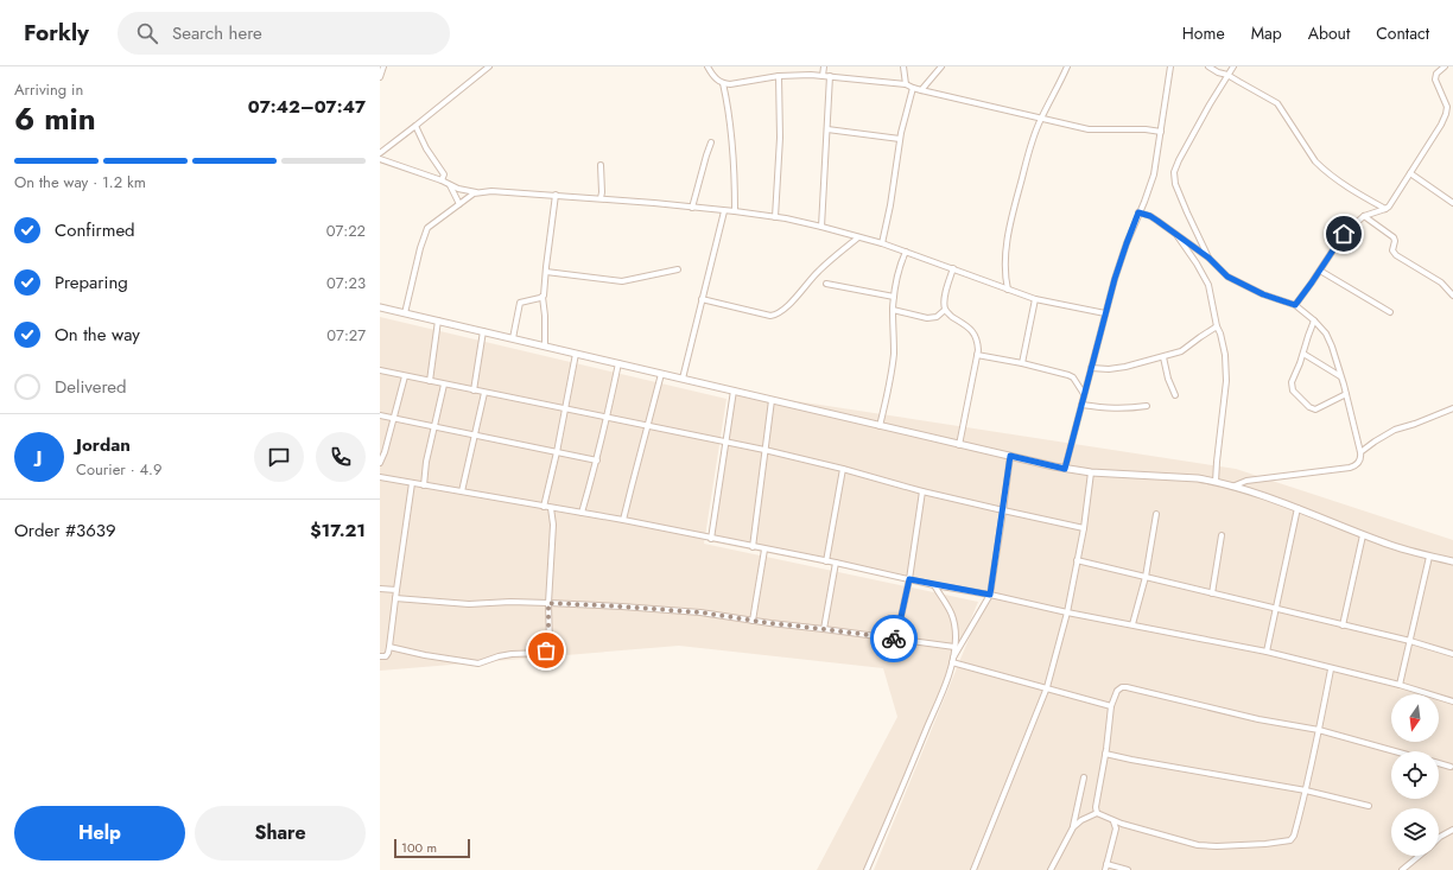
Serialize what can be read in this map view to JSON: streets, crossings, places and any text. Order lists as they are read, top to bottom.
{
  "scale_bar": "100 m",
  "north": "bottom",
  "page": {
    "header": "Forkly",
    "search": "Search here",
    "nav": [
      "Home",
      "Map",
      "About",
      "Contact"
    ],
    "heading": ["6 min", "Arriving in", "07:42–07:47"],
    "panel": [
      "Jordan",
      "Courier · 4.9",
      "Order #3639",
      "$17.21"
    ],
    "bar": "On the way · 1.2 km",
    "list": [
      ["Confirmed", "07:22"],
      ["Preparing", "07:23"],
      ["On the way", "07:27"],
      "Delivered"
    ],
    "round": "J",
    "buttons": ["Help", "Share"],
    "scale": "100 m"
  }
}
